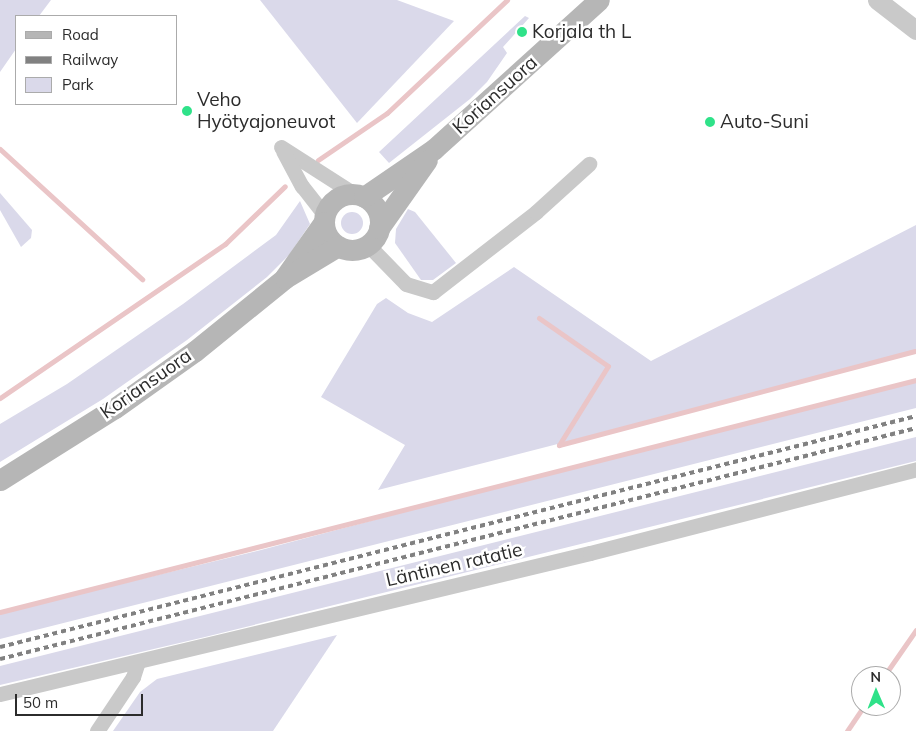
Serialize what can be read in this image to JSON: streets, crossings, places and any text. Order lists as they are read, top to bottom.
{
  "streets": {
    "main road": ["Koriansuora"],
    "street": ["Läntinen ratatie"]
  },
  "places": ["Korjala th L", "Veho Hyötyajoneuvot", "Auto-Suni"],
  "legend": ["Road", "Railway", "Park"],
  "scale_bar": "50 m",
  "north": "top"
}
